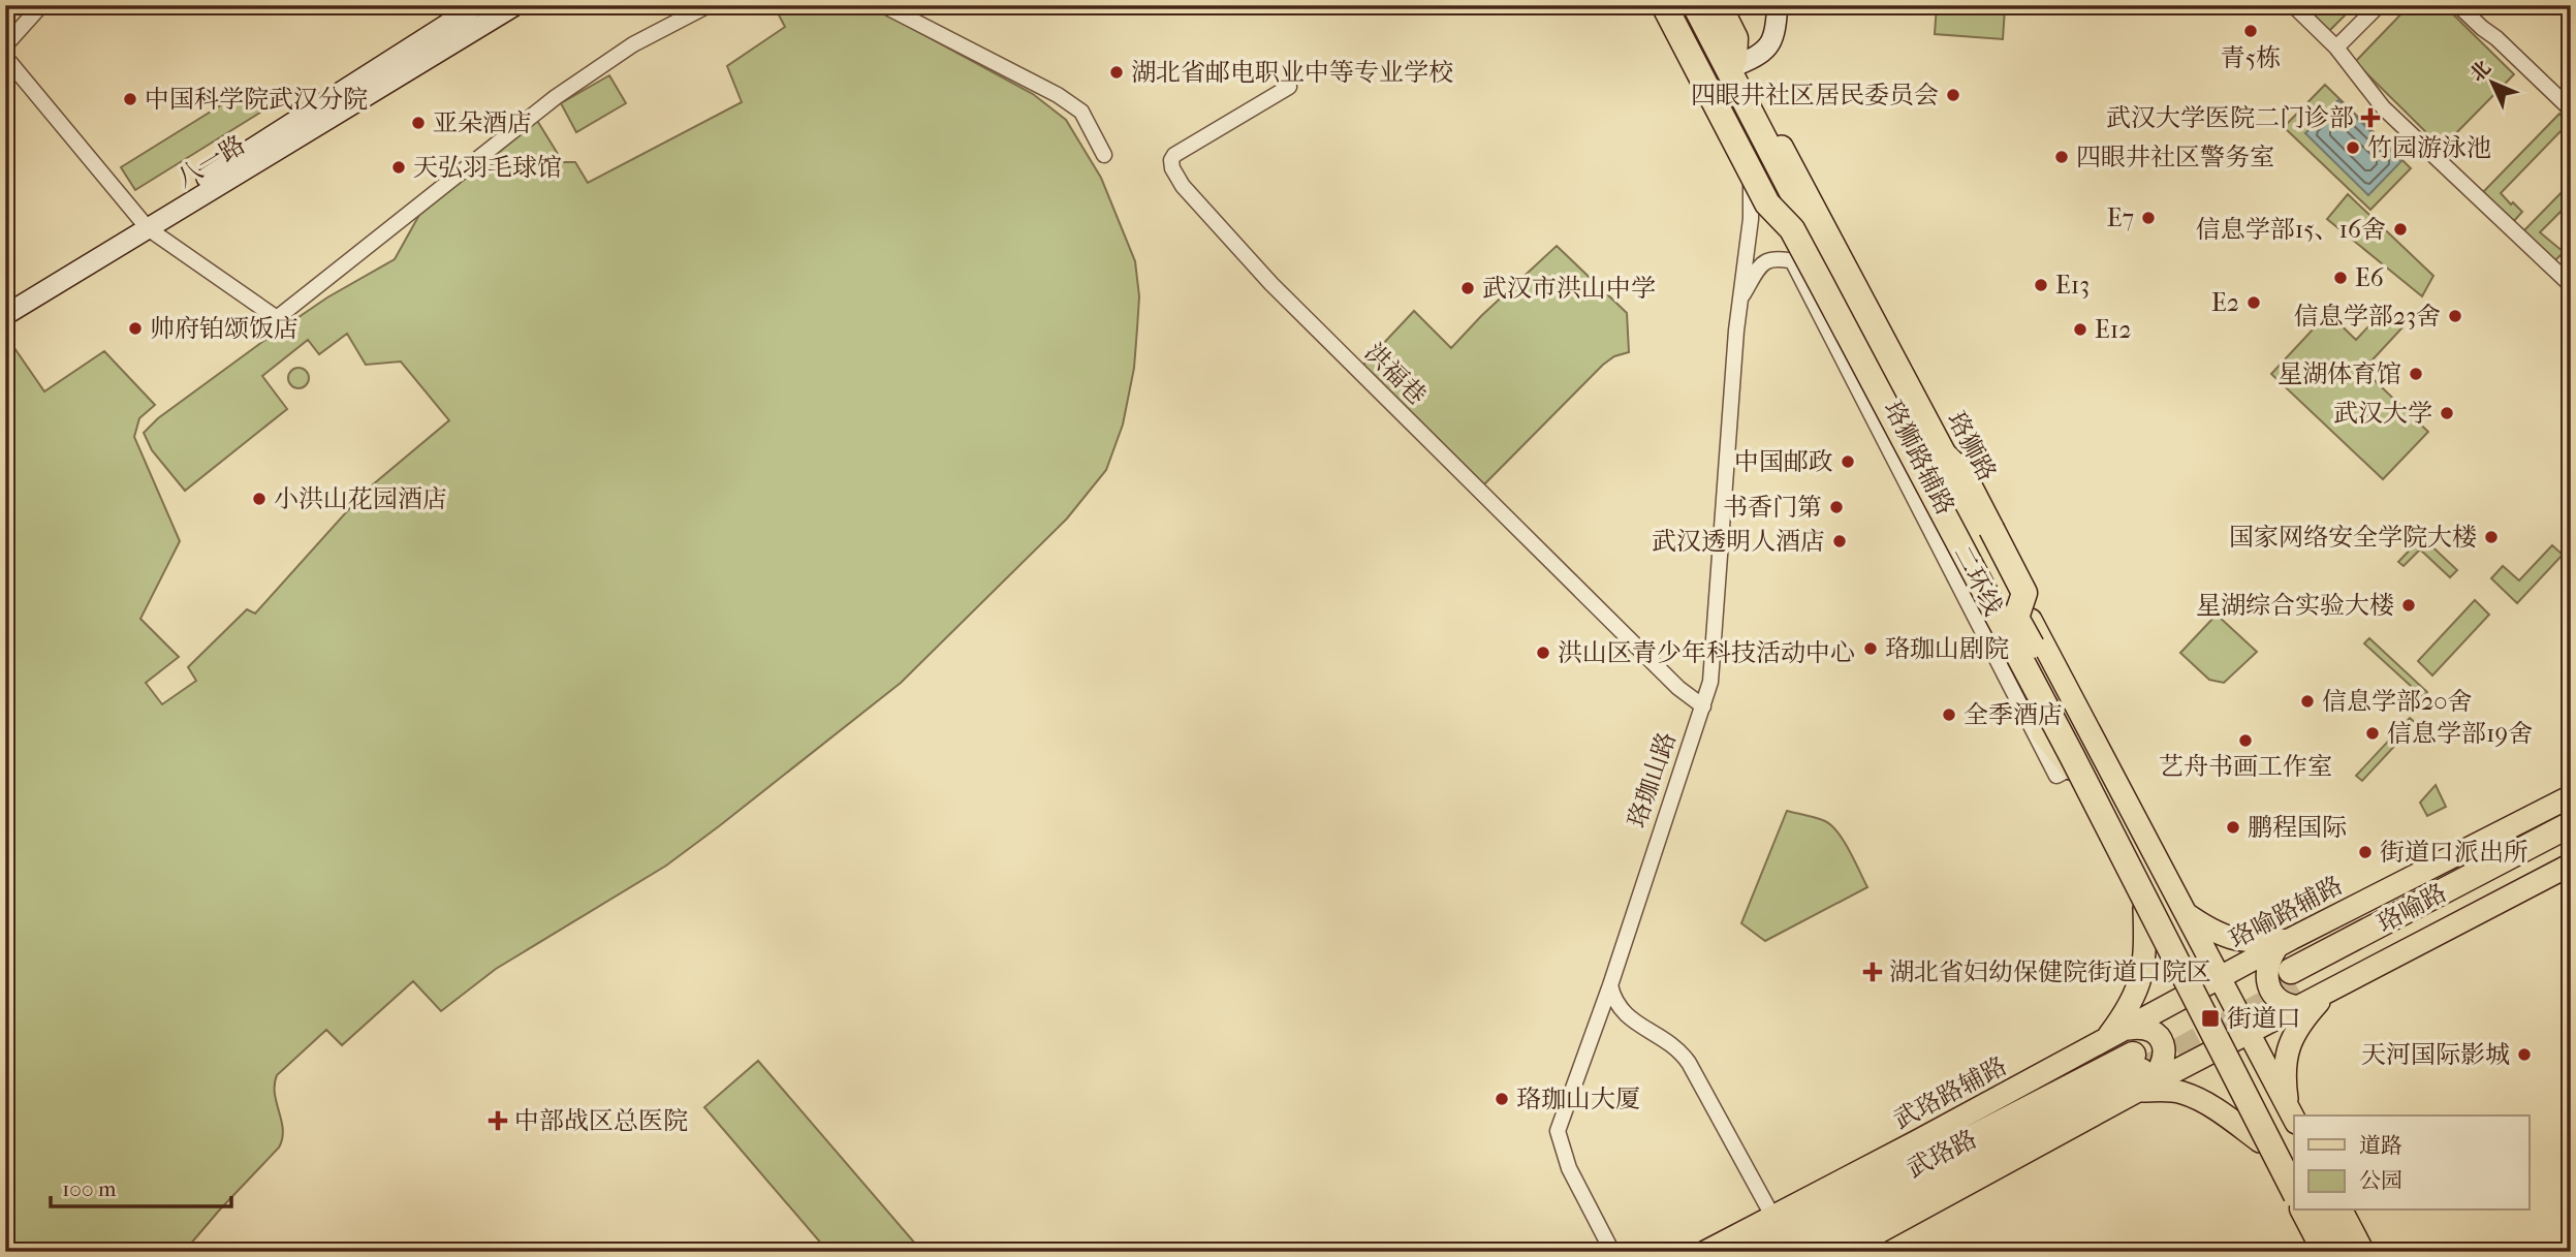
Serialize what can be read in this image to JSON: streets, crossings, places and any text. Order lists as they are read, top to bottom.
{
  "streets": {
    "highway": ["二环线", "珞喻路", "武珞路"],
    "main road": [
      "八一路",
      "珞狮路",
      "珞喻路辅路",
      "武珞路辅路"
    ],
    "street": ["洪福巷", "珞珈山路"]
  },
  "crossings": [
    ["洪福巷", "珞珈山路"],
    ["珞狮路", "珞喻路辅路"],
    ["珞狮路", "武珞路辅路"],
    ["珞喻路辅路", "武珞路辅路"]
  ],
  "places": {
    "other": [
      "青5栋",
      "湖北省邮电职业中等专业学校",
      "四眼井社区居民委员会",
      "中国科学院武汉分院",
      "亚朵酒店",
      "竹园游泳池",
      "四眼井社区警务室",
      "天弘羽毛球馆",
      "E7",
      "信息学部15、16舍",
      "E6",
      "E13",
      "武汉市洪山中学",
      "E2",
      "信息学部23舍",
      "帅府铂颂饭店",
      "E12",
      "星湖体育馆",
      "武汉大学",
      "中国邮政",
      "小洪山花园酒店",
      "书香门第",
      "国家网络安全学院大楼",
      "武汉透明人酒店",
      "星湖综合实验大楼",
      "珞珈山剧院",
      "洪山区青少年科技活动中心",
      "信息学部20舍",
      "全季酒店",
      "信息学部19舍",
      "艺舟书画工作室",
      "鹏程国际",
      "街道口派出所",
      "天河国际影城",
      "珞珈山大厦"
    ],
    "health": ["武汉大学医院二门诊部", "湖北省妇幼保健院街道口院区", "中部战区总医院"],
    "transit": ["街道口"]
  },
  "legend": ["道路", "公园"],
  "scale_bar": "100 m",
  "north": "top left"
}
